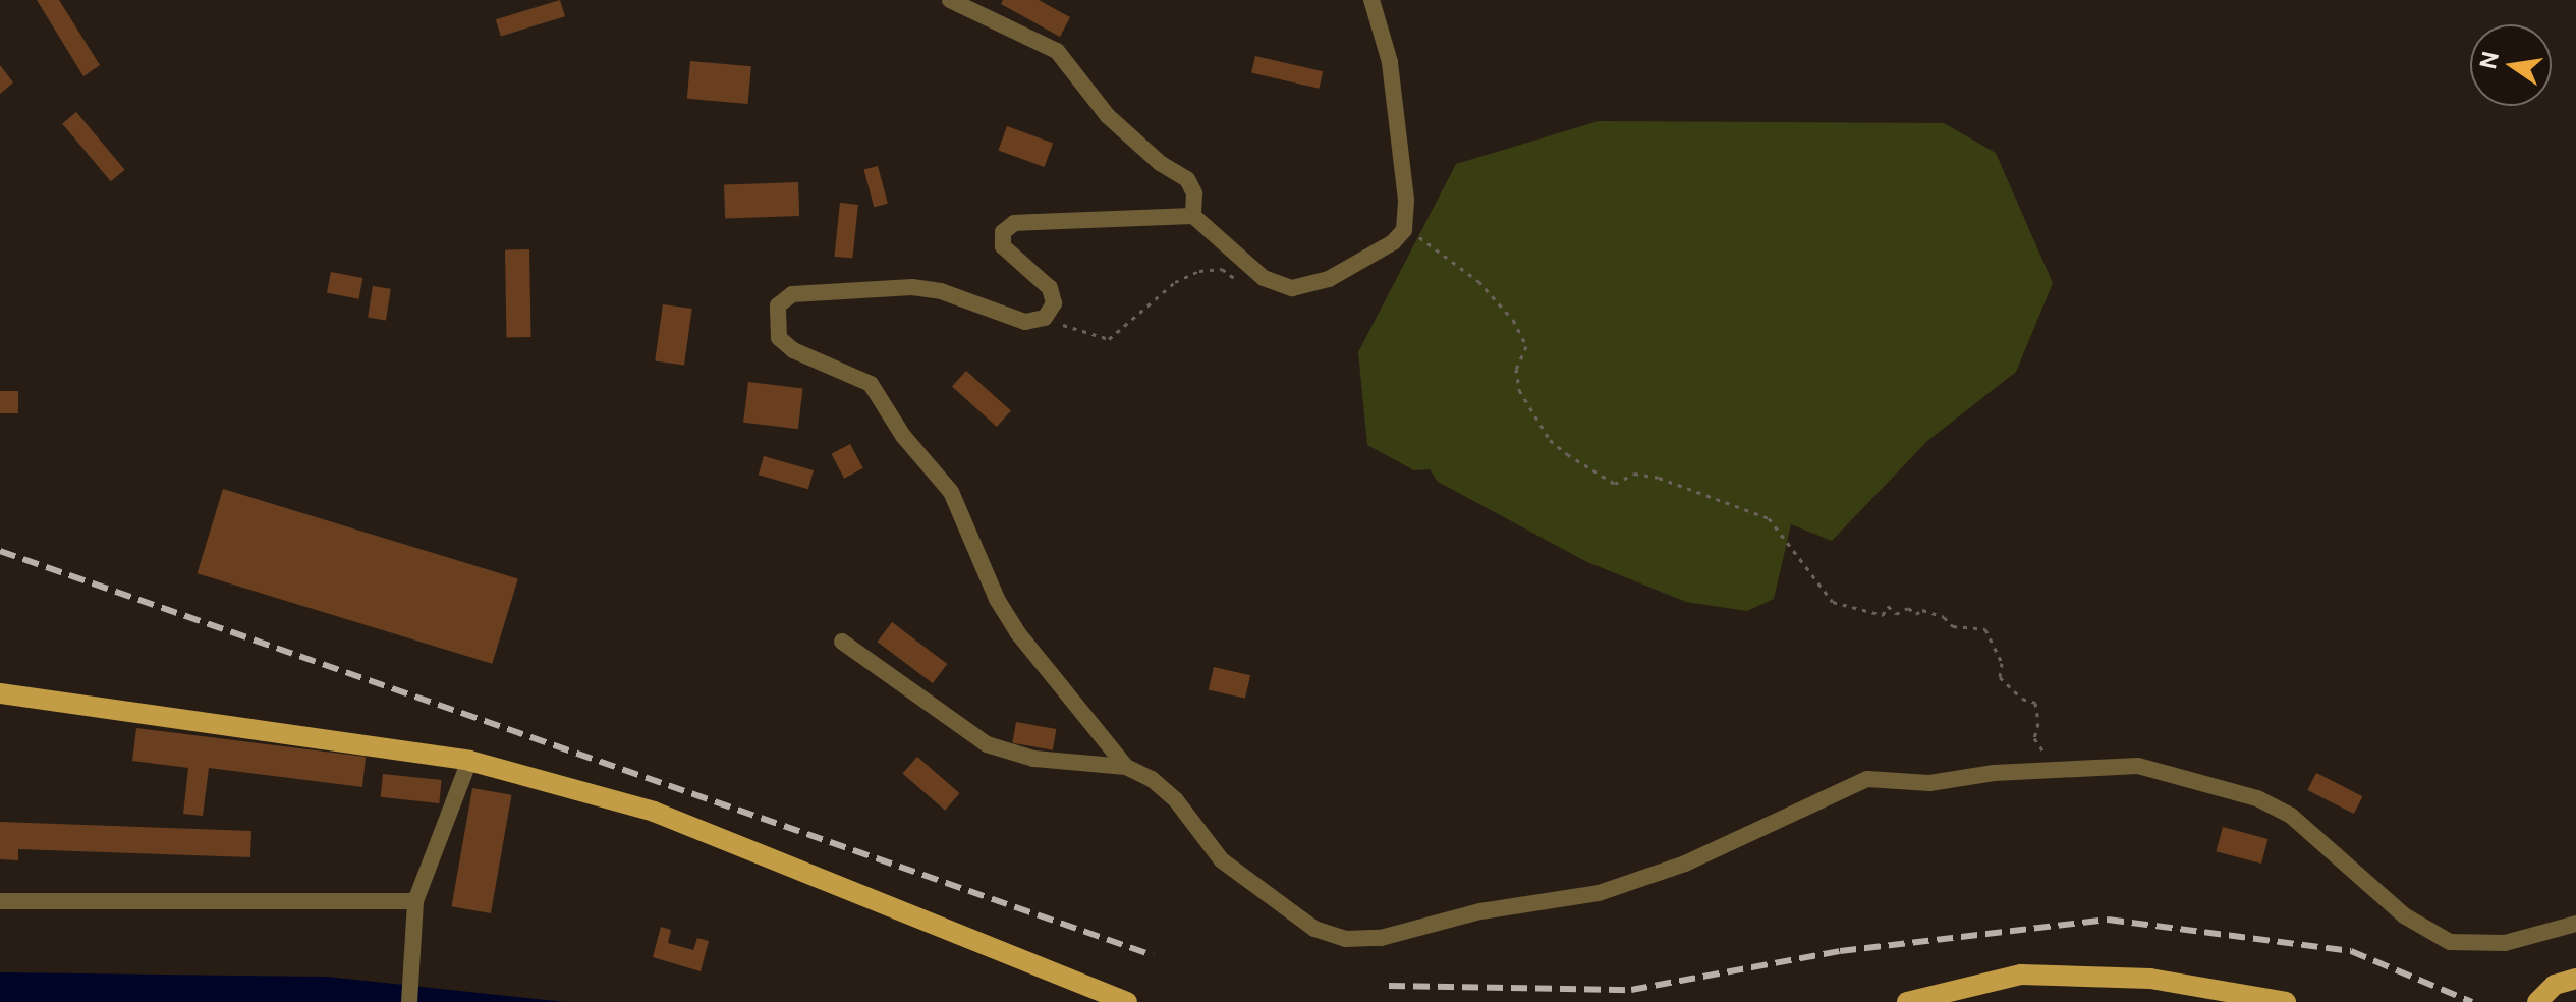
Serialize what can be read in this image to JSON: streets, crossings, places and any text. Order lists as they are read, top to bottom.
{
  "north": "left"
}
